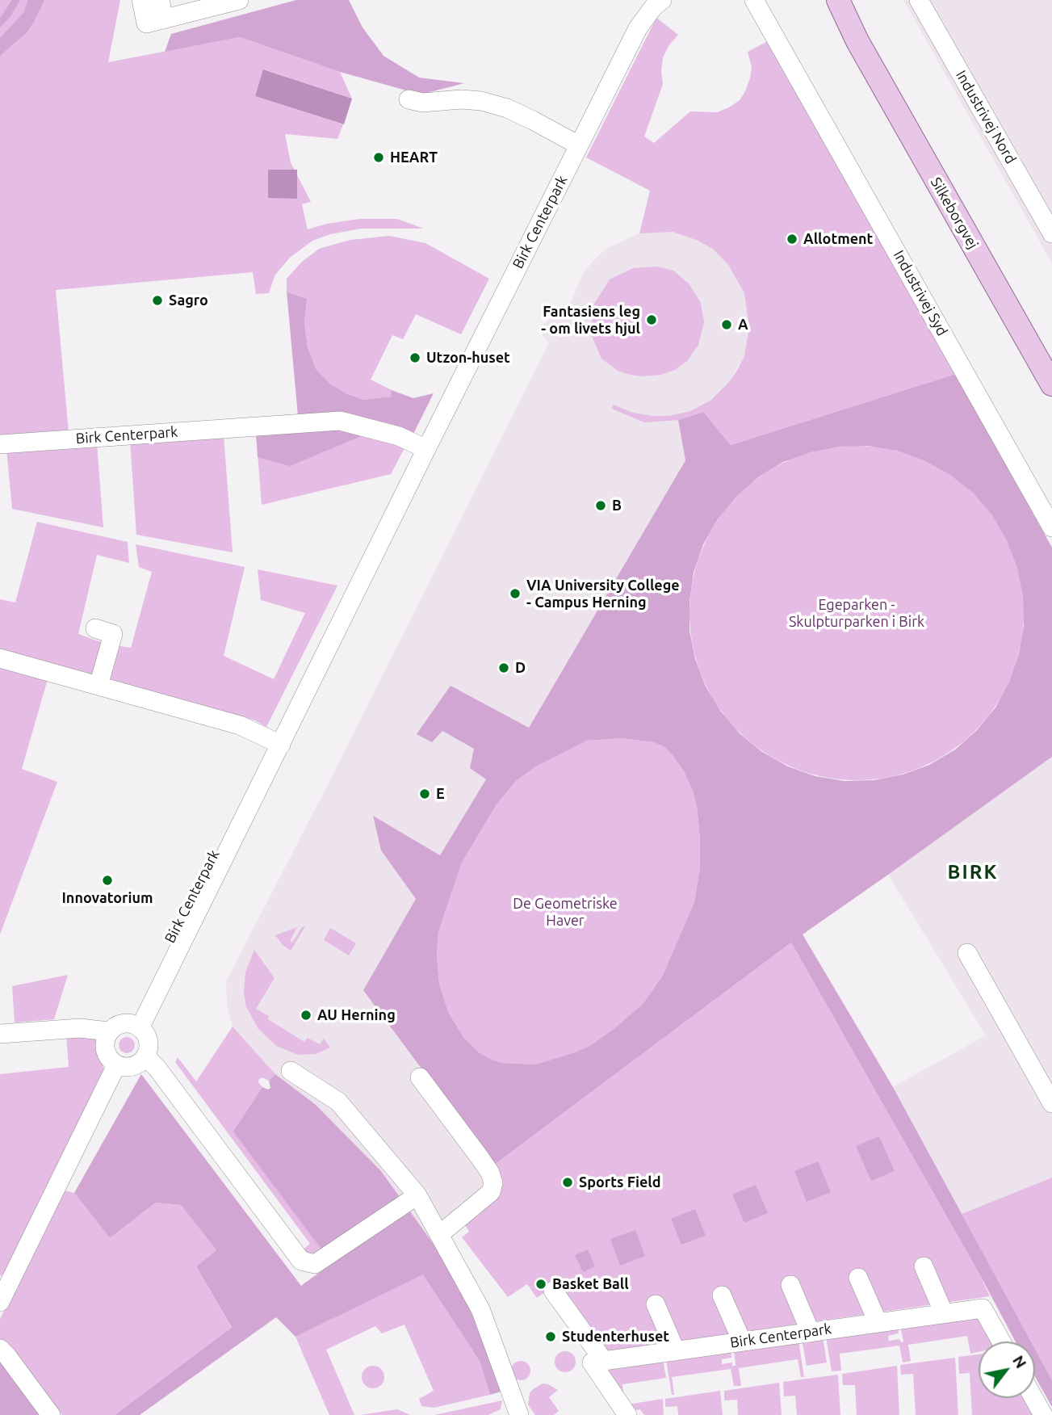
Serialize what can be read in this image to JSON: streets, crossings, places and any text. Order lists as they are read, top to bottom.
{
  "streets": {
    "main road": ["Silkeborgvej"],
    "street": ["Industrivej Nord", "Birk Centerpark", "Industrivej Syd"]
  },
  "districts": ["BIRK"],
  "parks": ["Egeparken - Skulpturparken i Birk", "De Geometriske Haver"],
  "places": [
    "HEART",
    "Allotment",
    "Sagro",
    "Fantasiens leg - om livets hjul",
    "A",
    "Utzon-huset",
    "B",
    "VIA University College - Campus Herning",
    "D",
    "E",
    "Innovatorium",
    "AU Herning",
    "Sports Field",
    "Basket Ball",
    "Studenterhuset"
  ],
  "north": "top right"
}
